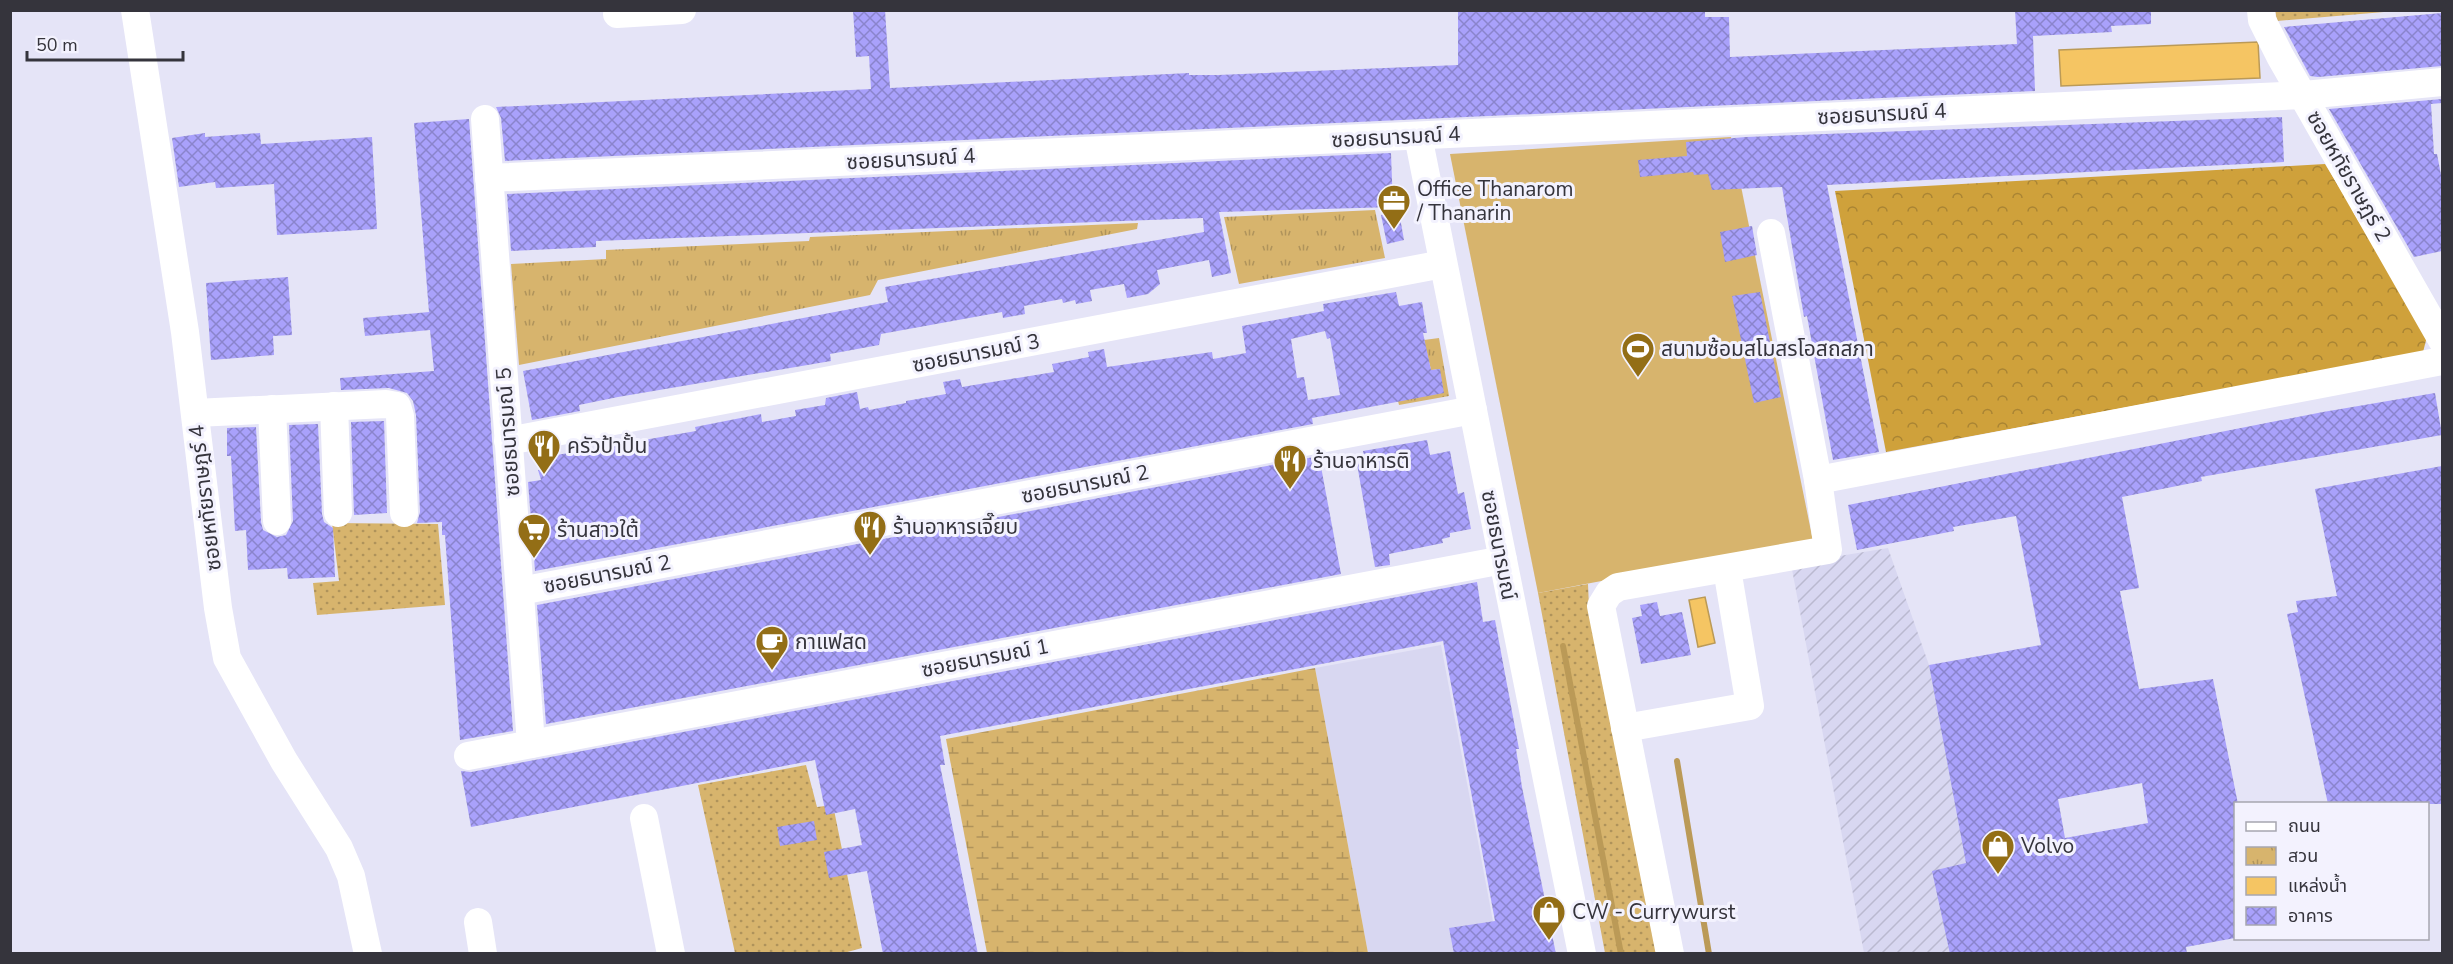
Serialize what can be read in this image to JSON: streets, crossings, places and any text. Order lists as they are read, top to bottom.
{
  "streets": {
    "street": [
      "ซอยธนารมณ์ 4",
      "ซอยหทัยราษฎร์ 2",
      "ซอยธนารมณ์ 3",
      "ซอยธนารมณ์ 5",
      "ซอยธนารมณ์ 2",
      "ซอยหทัยราษฎร์ 4",
      "ซอยธนารมณ์",
      "ซอยธนารมณ์ 1"
    ]
  },
  "crossings": [
    ["ซอยธนารมณ์ 4", "ซอยหทัยราษฎร์ 2"],
    ["ซอยธนารมณ์ 4", "ซอยธนารมณ์ 5"],
    ["ซอยธนารมณ์ 4", "ซอยธนารมณ์"],
    ["ซอยธนารมณ์ 3", "ซอยธนารมณ์ 5"],
    ["ซอยธนารมณ์ 3", "ซอยธนารมณ์"],
    ["ซอยธนารมณ์ 5", "ซอยธนารมณ์ 2"],
    ["ซอยธนารมณ์ 5", "ซอยธนารมณ์ 1"],
    ["ซอยธนารมณ์ 2", "ซอยธนารมณ์"],
    ["ซอยธนารมณ์", "ซอยธนารมณ์ 1"]
  ],
  "places": {
    "office": ["Office Thanarom / Thanarin"],
    "sports": ["สนามซ้อมสโมสรโอสถสภา"],
    "restaurant": ["ครัวป้าปั้น", "ร้านอาหารติ", "ร้านอาหารเจี๊ยบ"],
    "supermarket": ["ร้านสาวใต้"],
    "cafe": ["กาแฟสด"],
    "shop": ["Volvo", "CW - Currywurst"]
  },
  "legend": [
    "ถนน",
    "สวน",
    "แหล่งน้ำ",
    "อาคาร"
  ],
  "scale_bar": "50 m"
}
